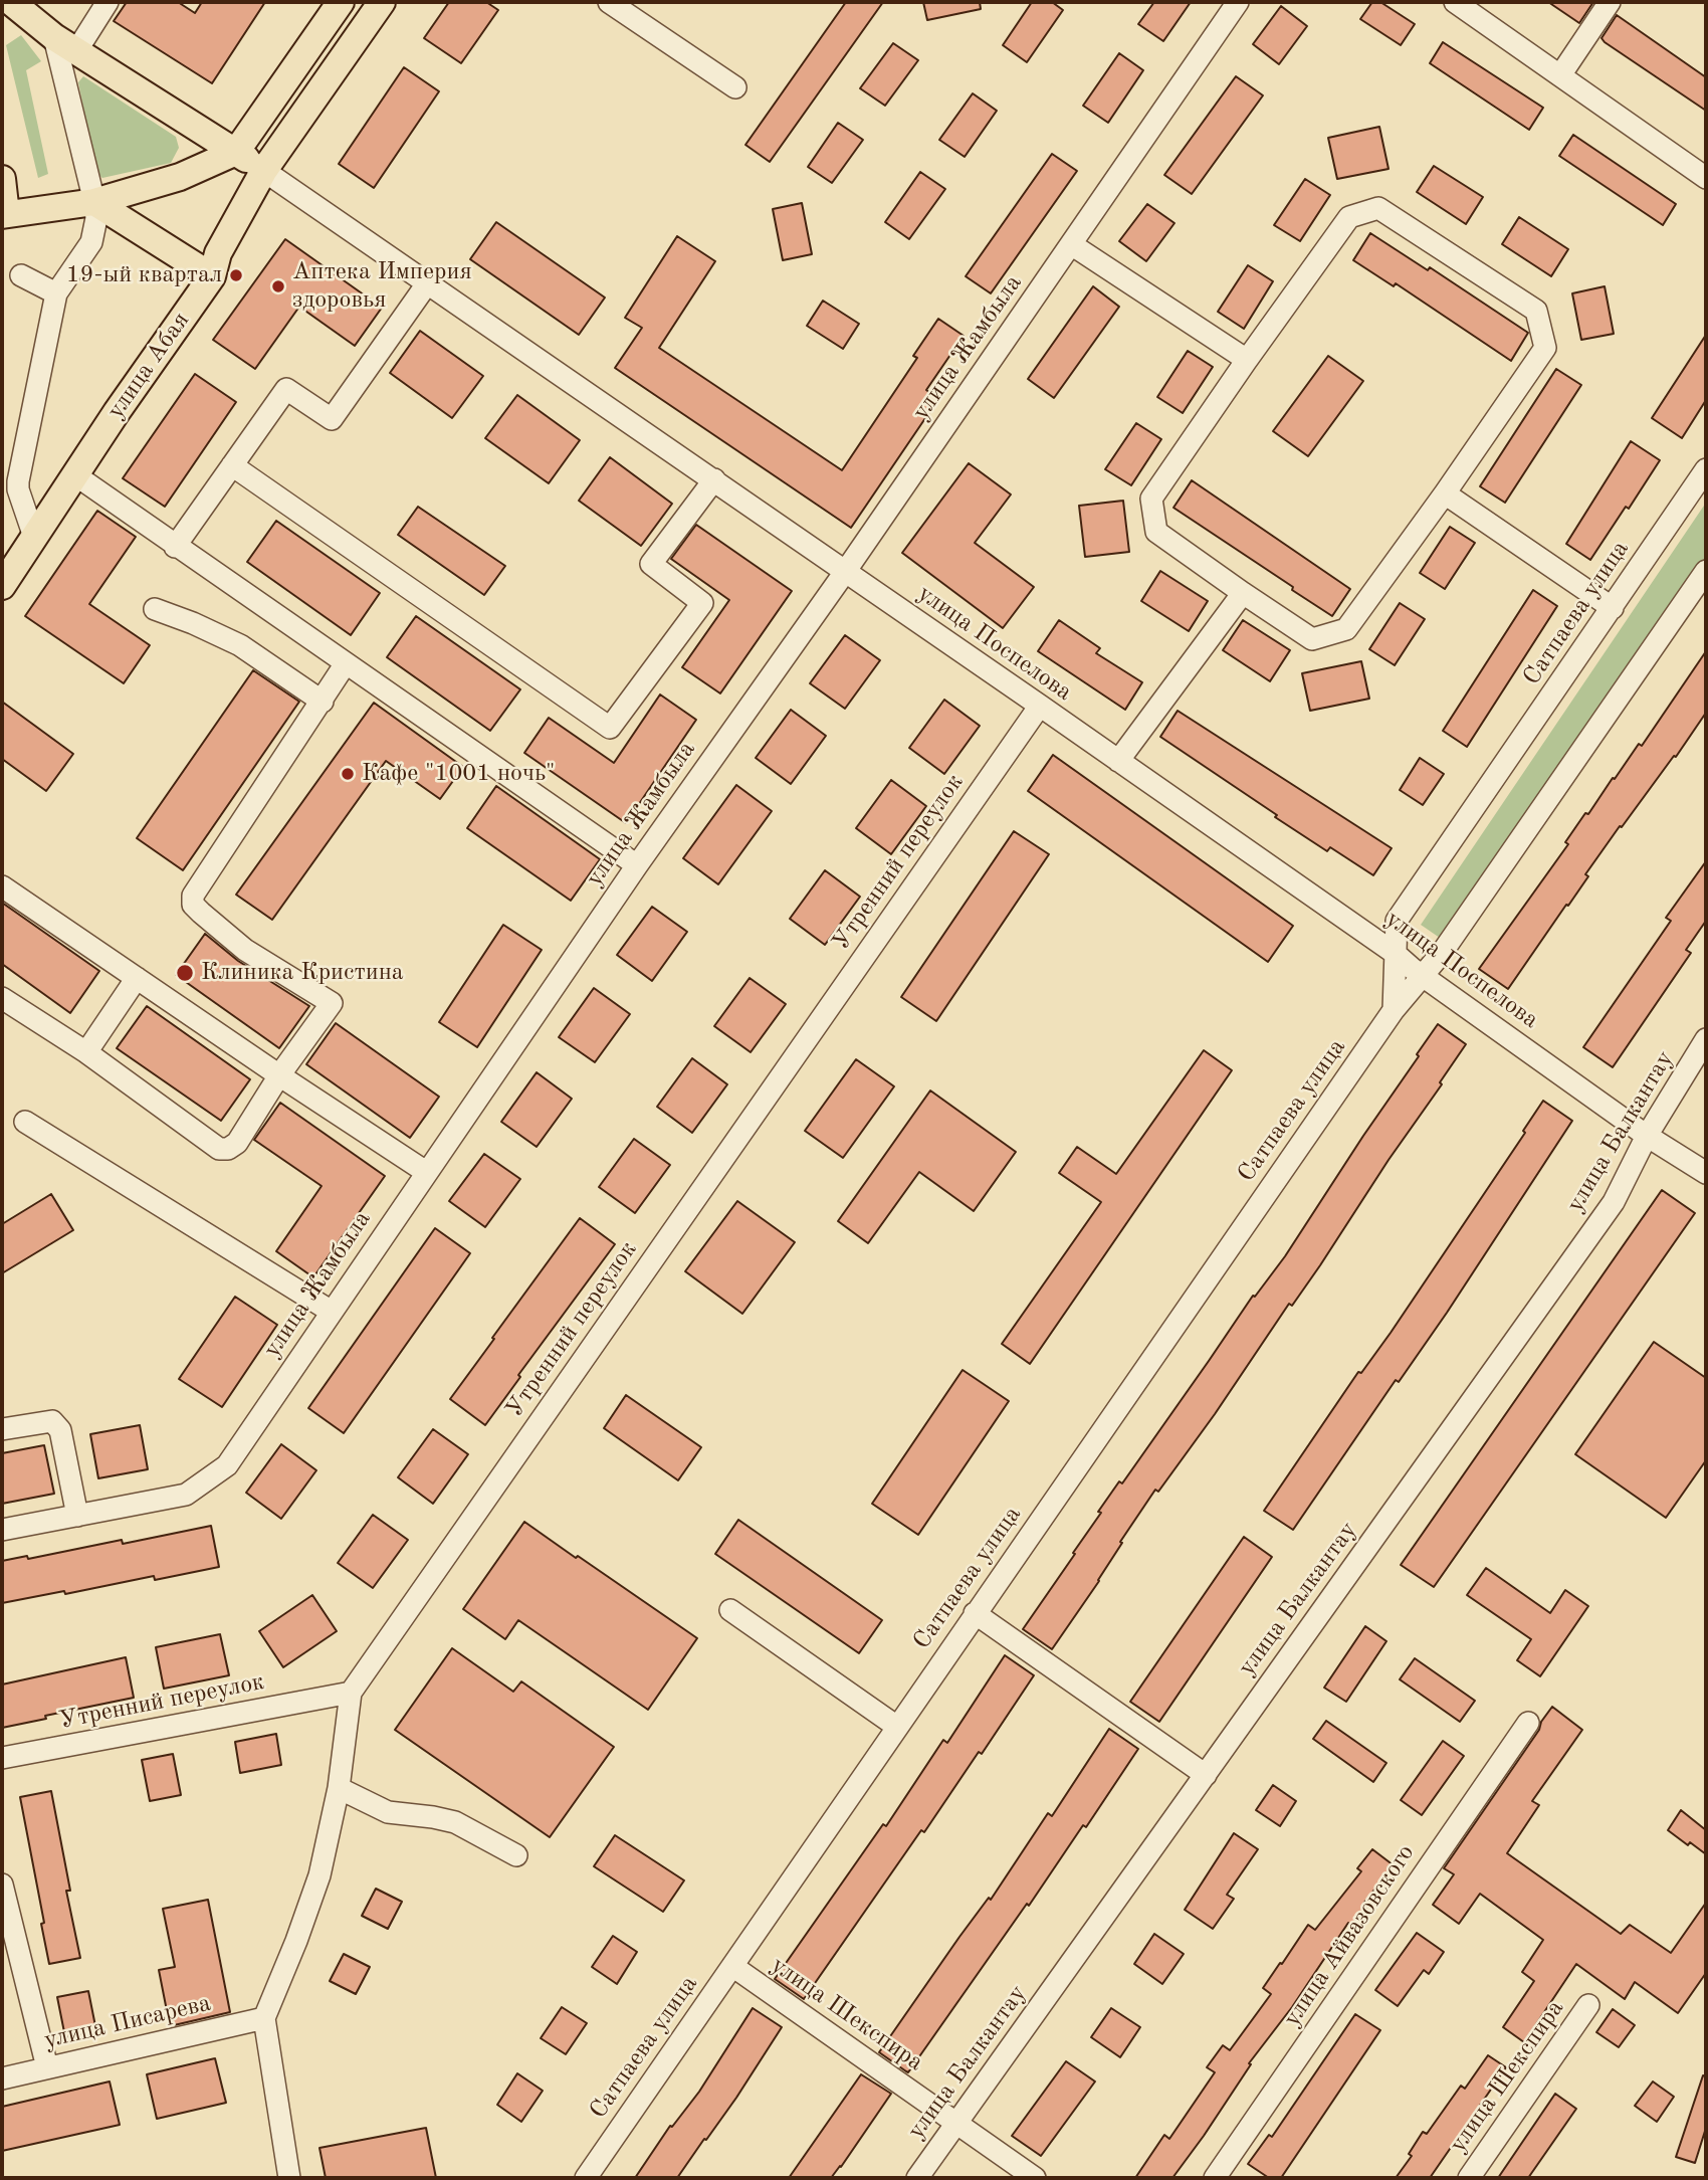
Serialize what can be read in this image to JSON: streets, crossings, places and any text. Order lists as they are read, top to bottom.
{
  "streets": {
    "main road": ["улица Абая"],
    "street": [
      "улица Жамбыла",
      "Сатпаева улица",
      "улица Поспелова",
      "Утренний переулок",
      "улица Балкантау",
      "улица Айвазовского",
      "улица Шекспира",
      "улица Писарева"
    ]
  },
  "crossings": [
    ["улица Жамбыла", "улица Поспелова"],
    ["улица Абая", "улица Поспелова"],
    ["Сатпаева улица", "улица Поспелова"],
    ["Сатпаева улица", "улица Шекспира"],
    ["улица Поспелова", "Утренний переулок"],
    ["улица Поспелова", "улица Балкантау"],
    ["улица Балкантау", "улица Шекспира"]
  ],
  "places": [
    "19-ый квартал",
    "Аптека Империя здоровья",
    "Кафе \"1001 ночь\"",
    "Клиника Кристина"
  ]
}
